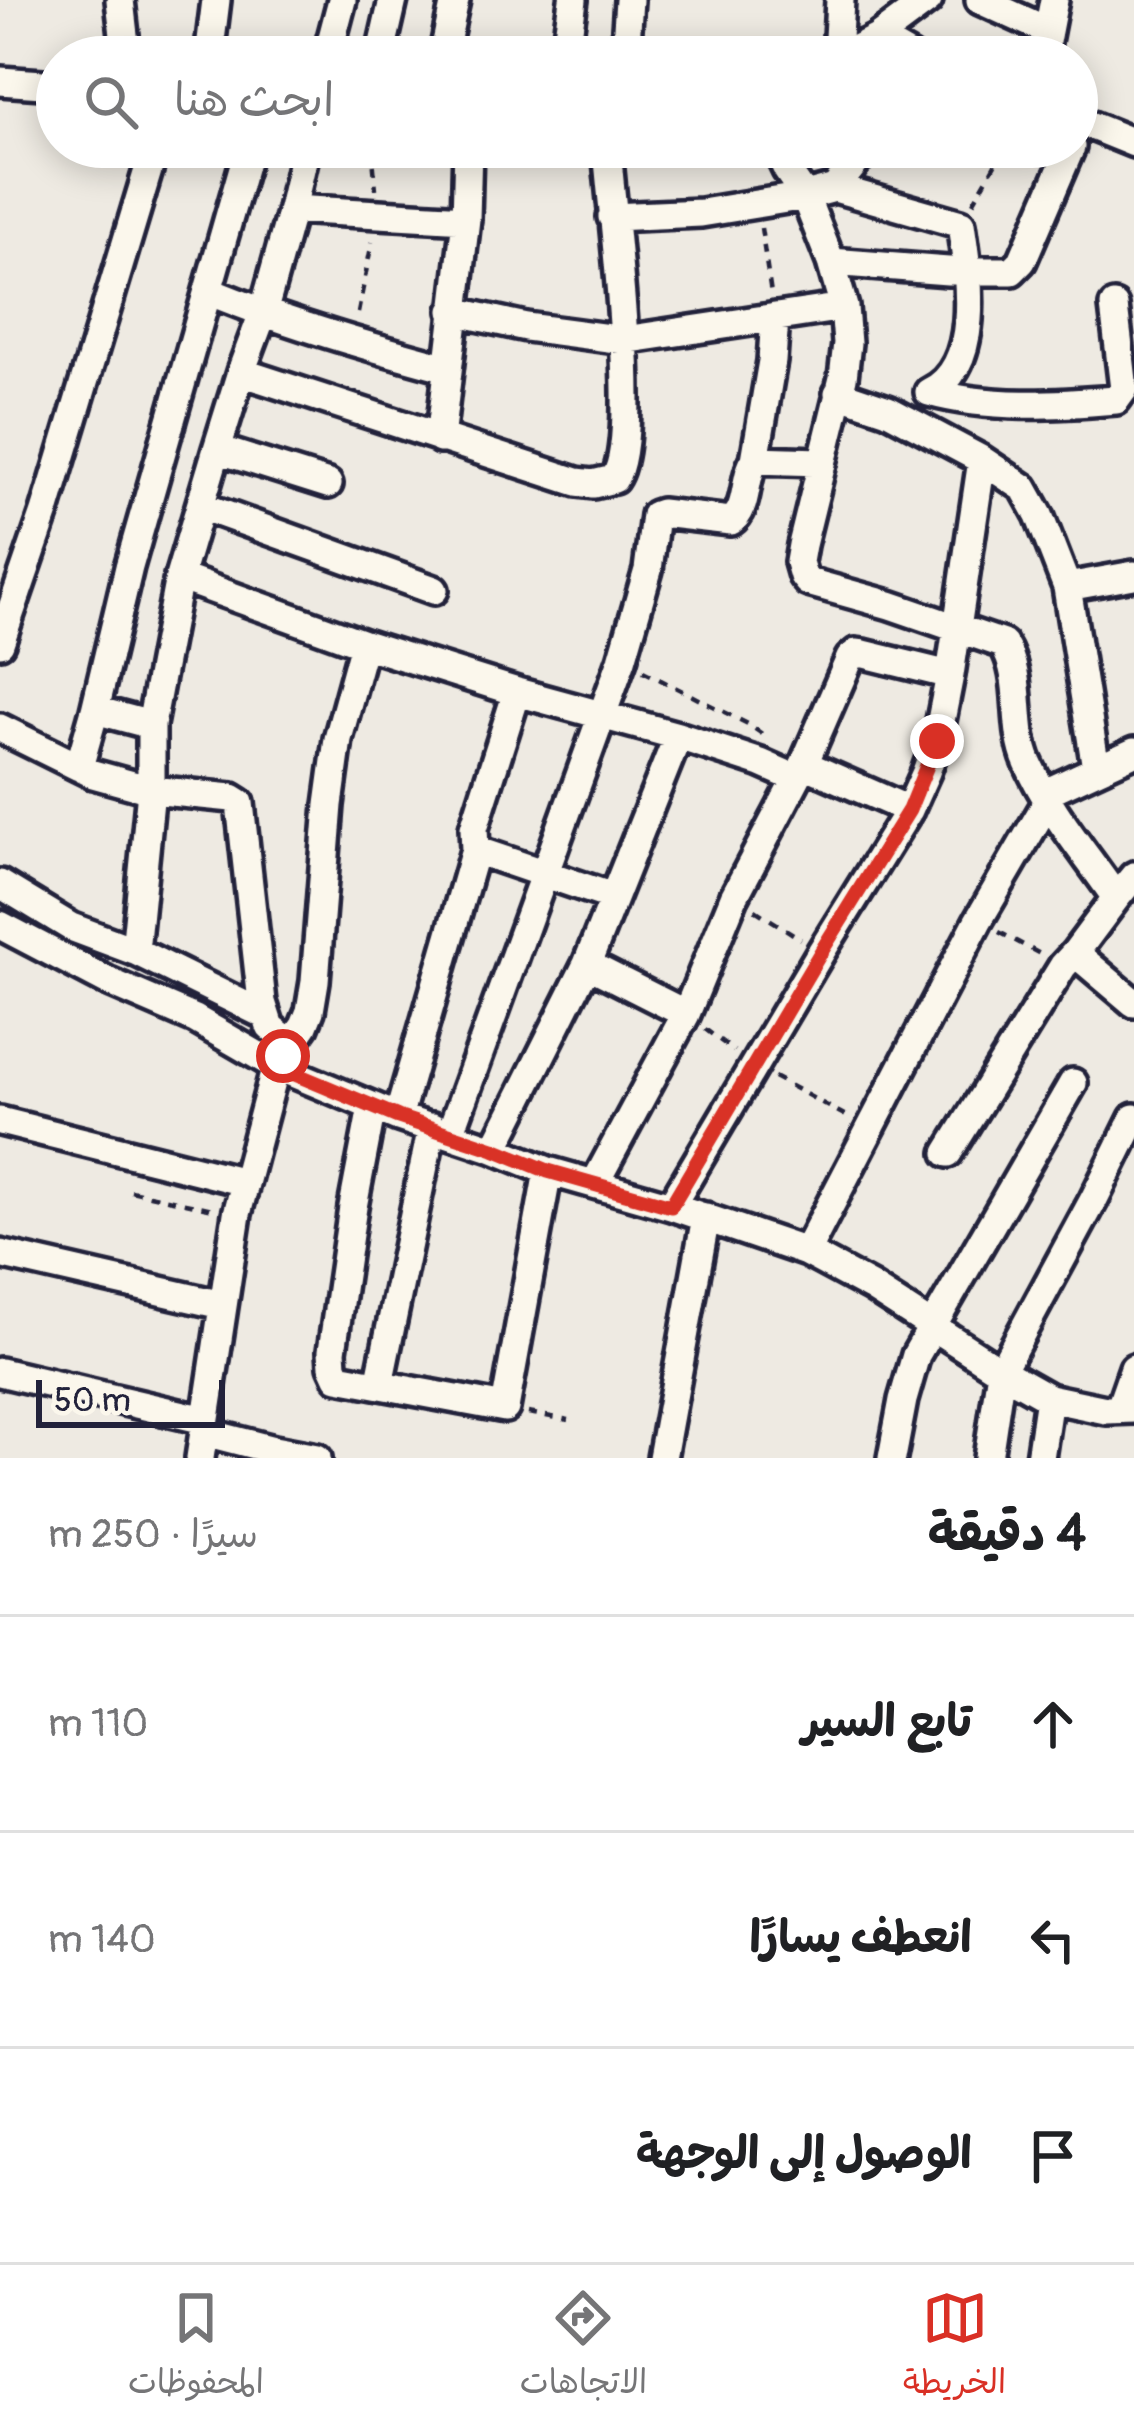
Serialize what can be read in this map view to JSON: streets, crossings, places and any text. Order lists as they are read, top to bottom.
{
  "scale_bar": "50 m",
  "page": {
    "search": "ابحث هنا",
    "scale": "50 m",
    "heading": ["4 دقيقة", "سيرًا · 250 m"],
    "list": [
      ["تابع السير", "110 m"],
      ["انعطف يسارًا", "140 m"],
      "الوصول إلى الوجهة"
    ],
    "nav": ["الخريطة", "الاتجاهات", "المحفوظات"]
  }
}
